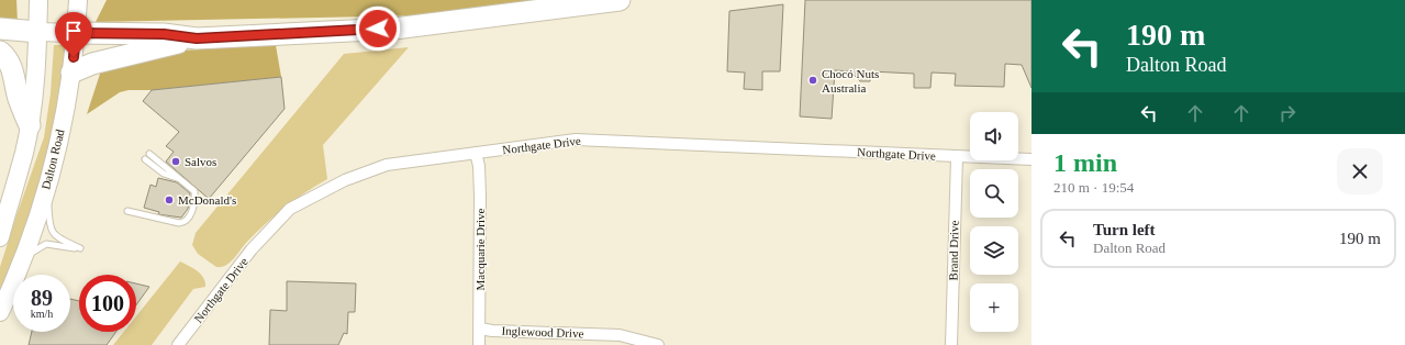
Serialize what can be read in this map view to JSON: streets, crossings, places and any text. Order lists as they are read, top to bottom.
{
  "streets": {
    "main road": ["Dalton Road"],
    "street": [
      "Northgate Drive",
      "Macquarie Drive",
      "Brand Drive",
      "Inglewood Drive"
    ]
  },
  "crossings": [
    ["Northgate Drive", "Macquarie Drive"],
    ["Northgate Drive", "Brand Drive"],
    ["Macquarie Drive", "Inglewood Drive"]
  ],
  "places": ["Chocó Nuts Australia", "Salvos", "McDonald's"],
  "page": {
    "turn": ["190 m", "Dalton Road"],
    "map_buttons": "+",
    "heading": ["1 min", "210 m · 19:54"],
    "list": [
      {
        "name": "Turn left",
        "note": "Dalton Road",
        "value": "190 m"
      }
    ],
    "speed": "89 km/h",
    "limit": "100"
  }
}
